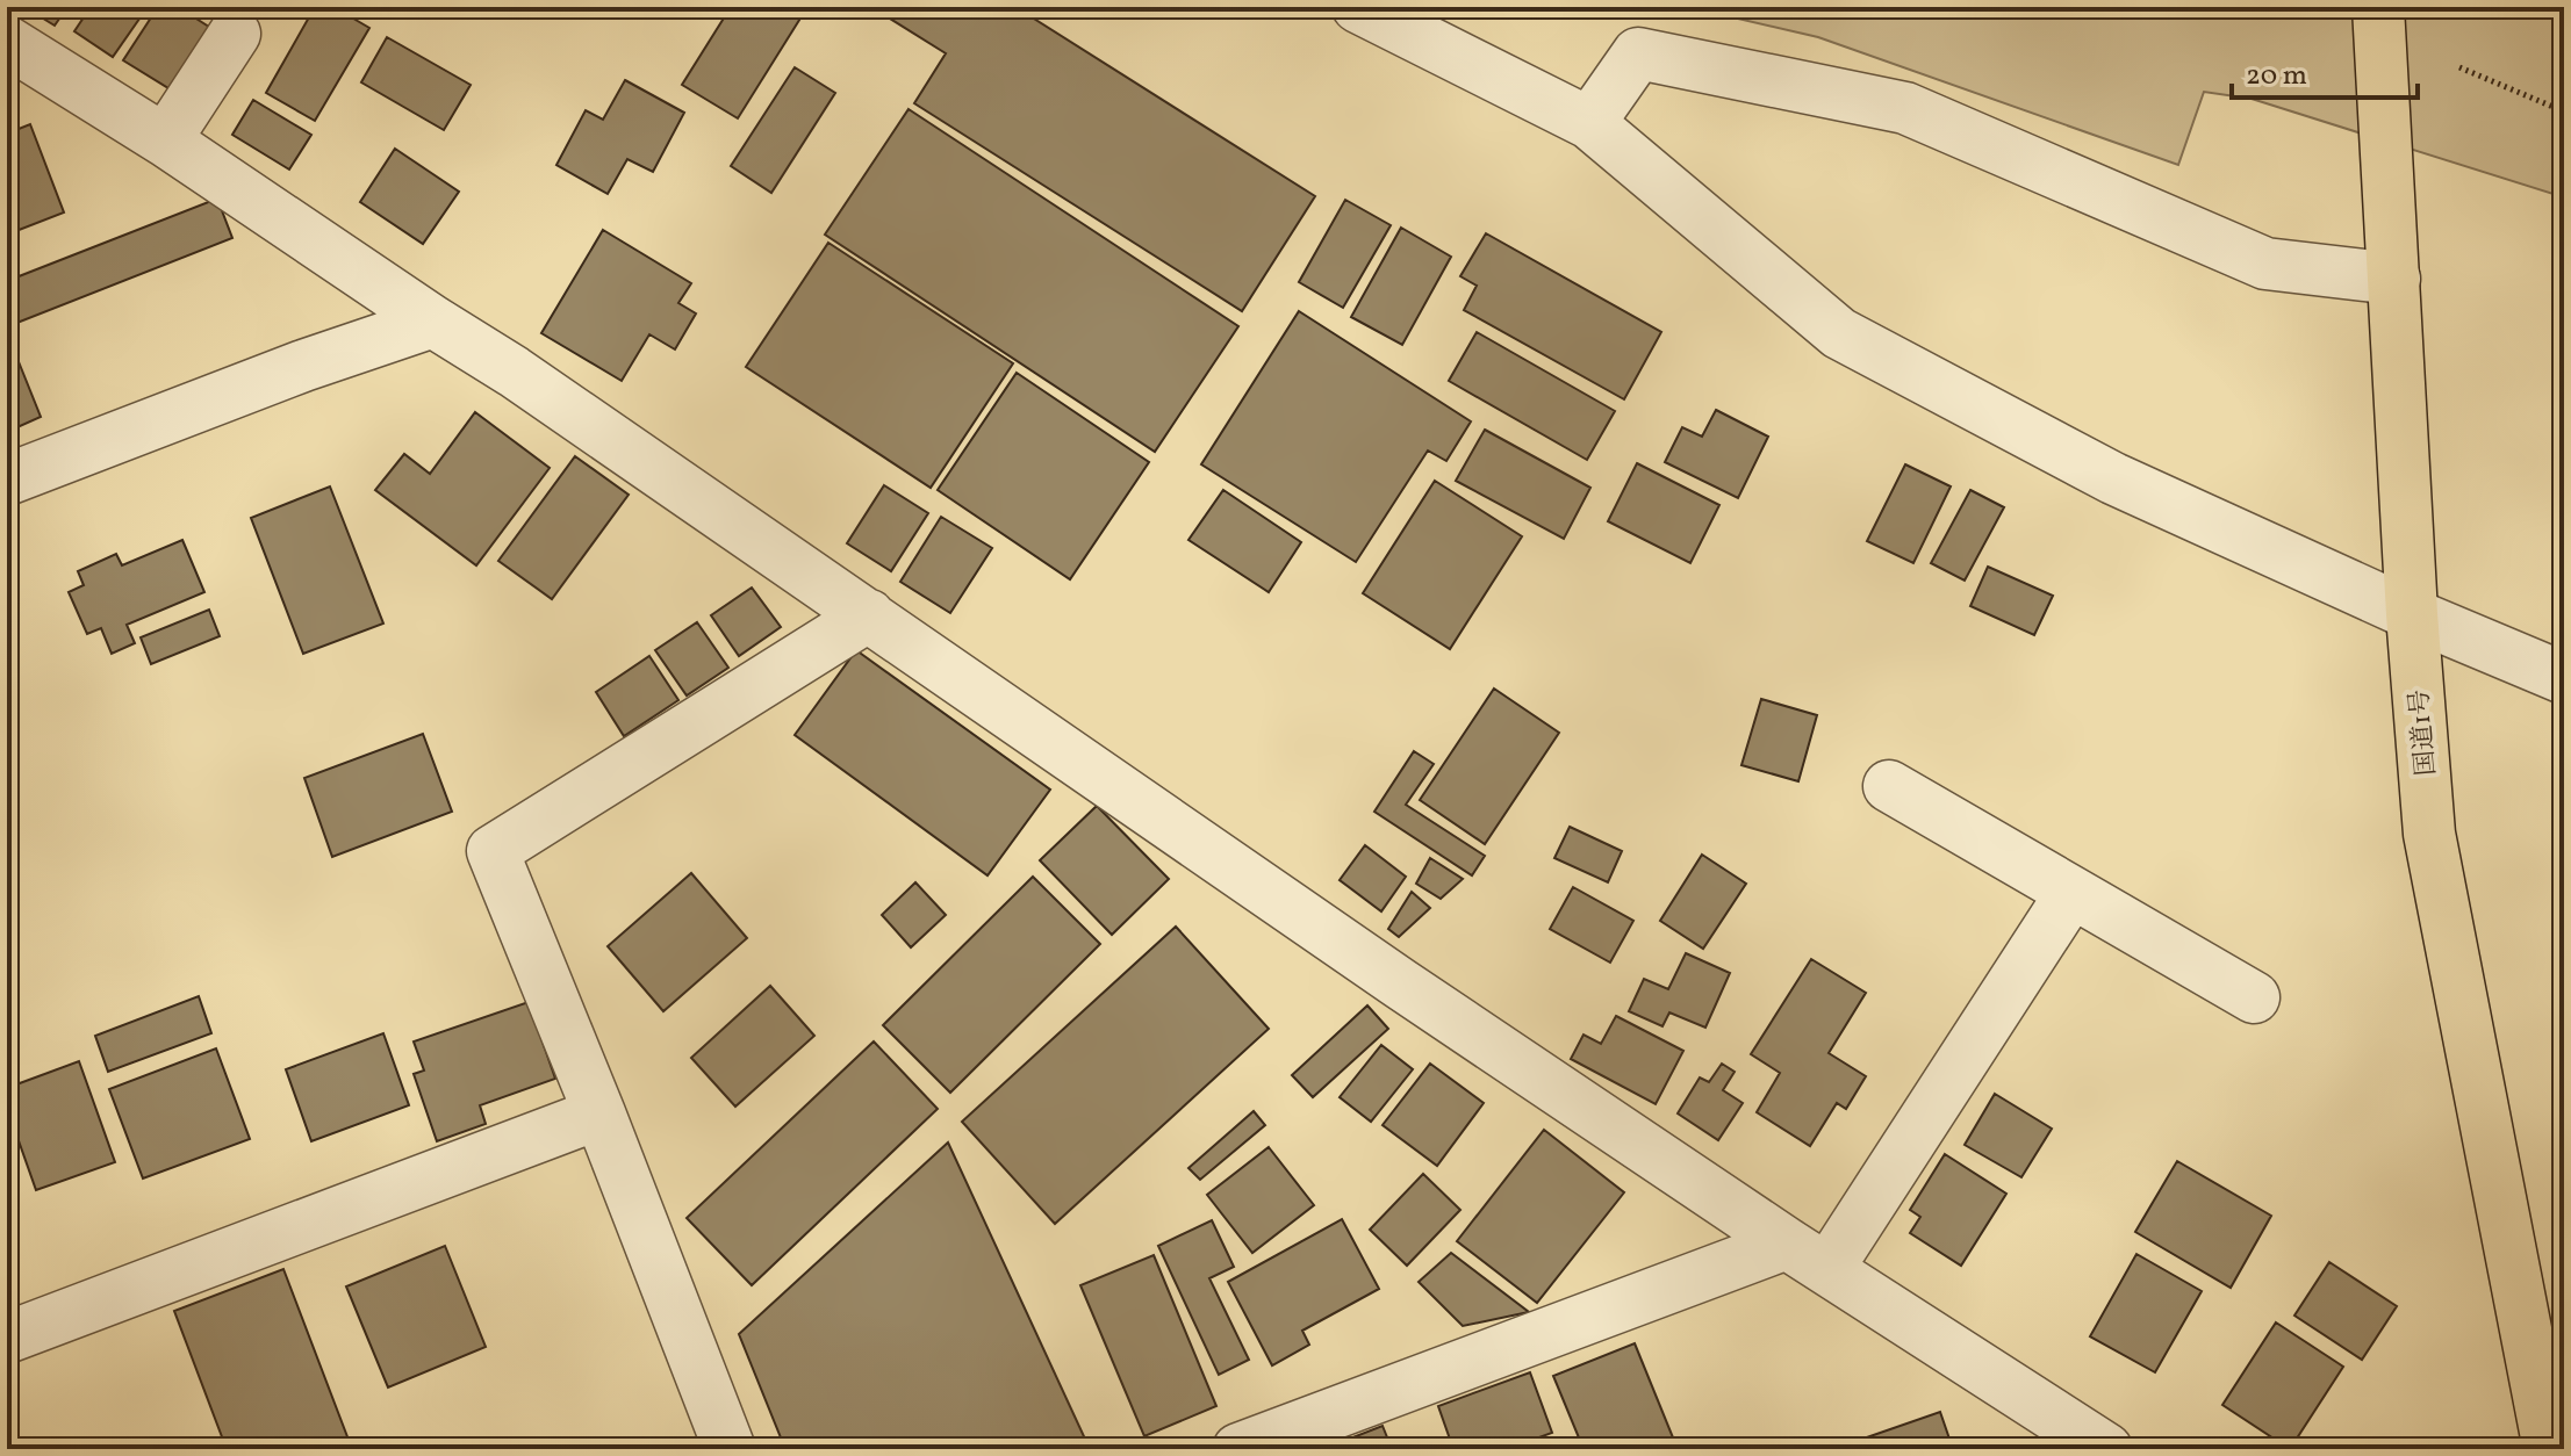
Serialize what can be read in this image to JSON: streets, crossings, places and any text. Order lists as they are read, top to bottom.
{
  "streets": {
    "highway": ["国道1号"]
  },
  "scale_bar": "20 m"
}
